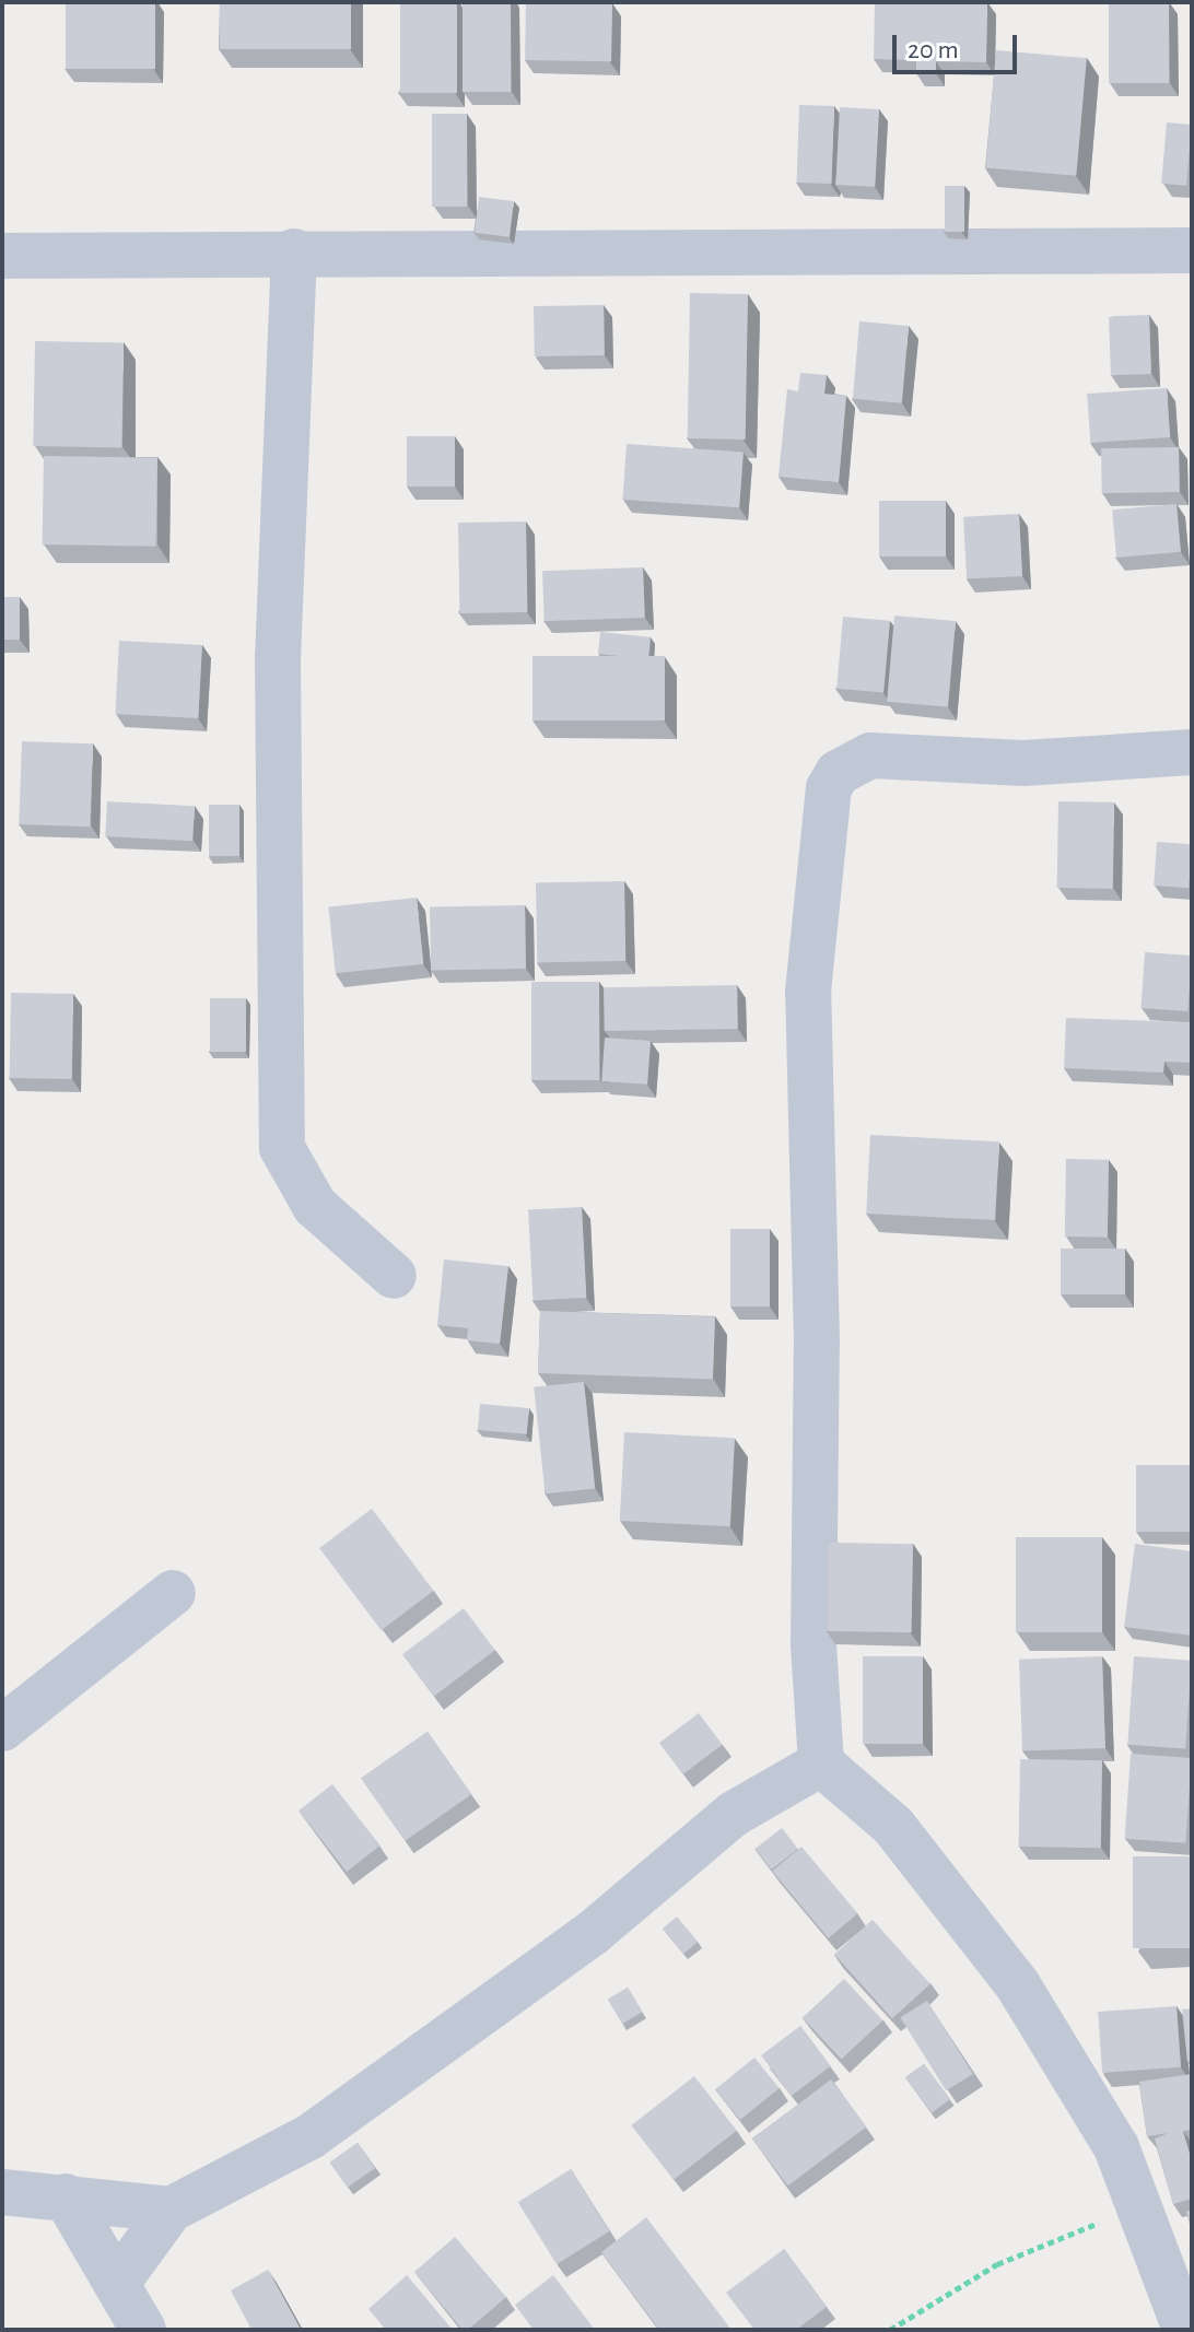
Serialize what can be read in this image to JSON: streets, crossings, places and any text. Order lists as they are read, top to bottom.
{
  "scale_bar": "20 m"
}
